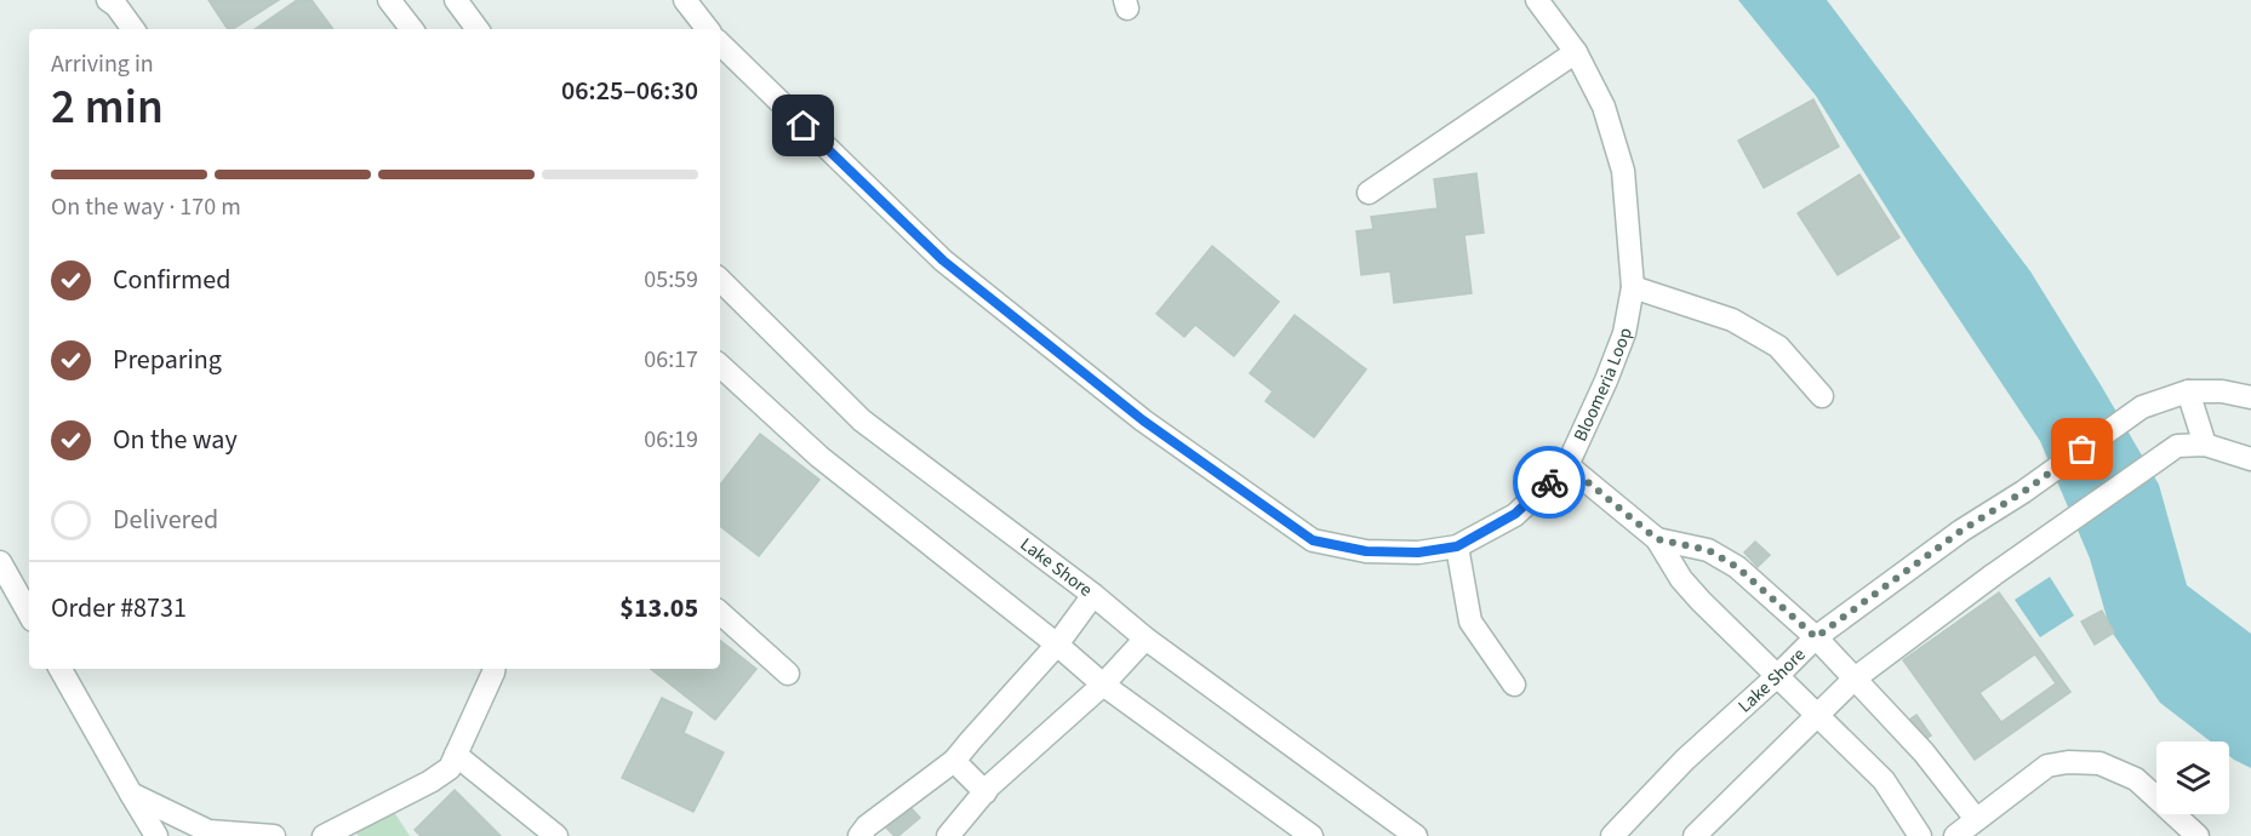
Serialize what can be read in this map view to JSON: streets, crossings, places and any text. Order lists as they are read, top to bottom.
{
  "streets": {
    "street": ["Bloomeria Loop", "Lake Shore"]
  },
  "page": {
    "heading": ["2 min", "Arriving in", "06:25–06:30"],
    "panel": ["Order #8731", "$13.05"],
    "bar": "On the way · 170 m",
    "list": [
      ["Confirmed", "05:59"],
      ["Preparing", "06:17"],
      ["On the way", "06:19"],
      "Delivered"
    ]
  }
}
